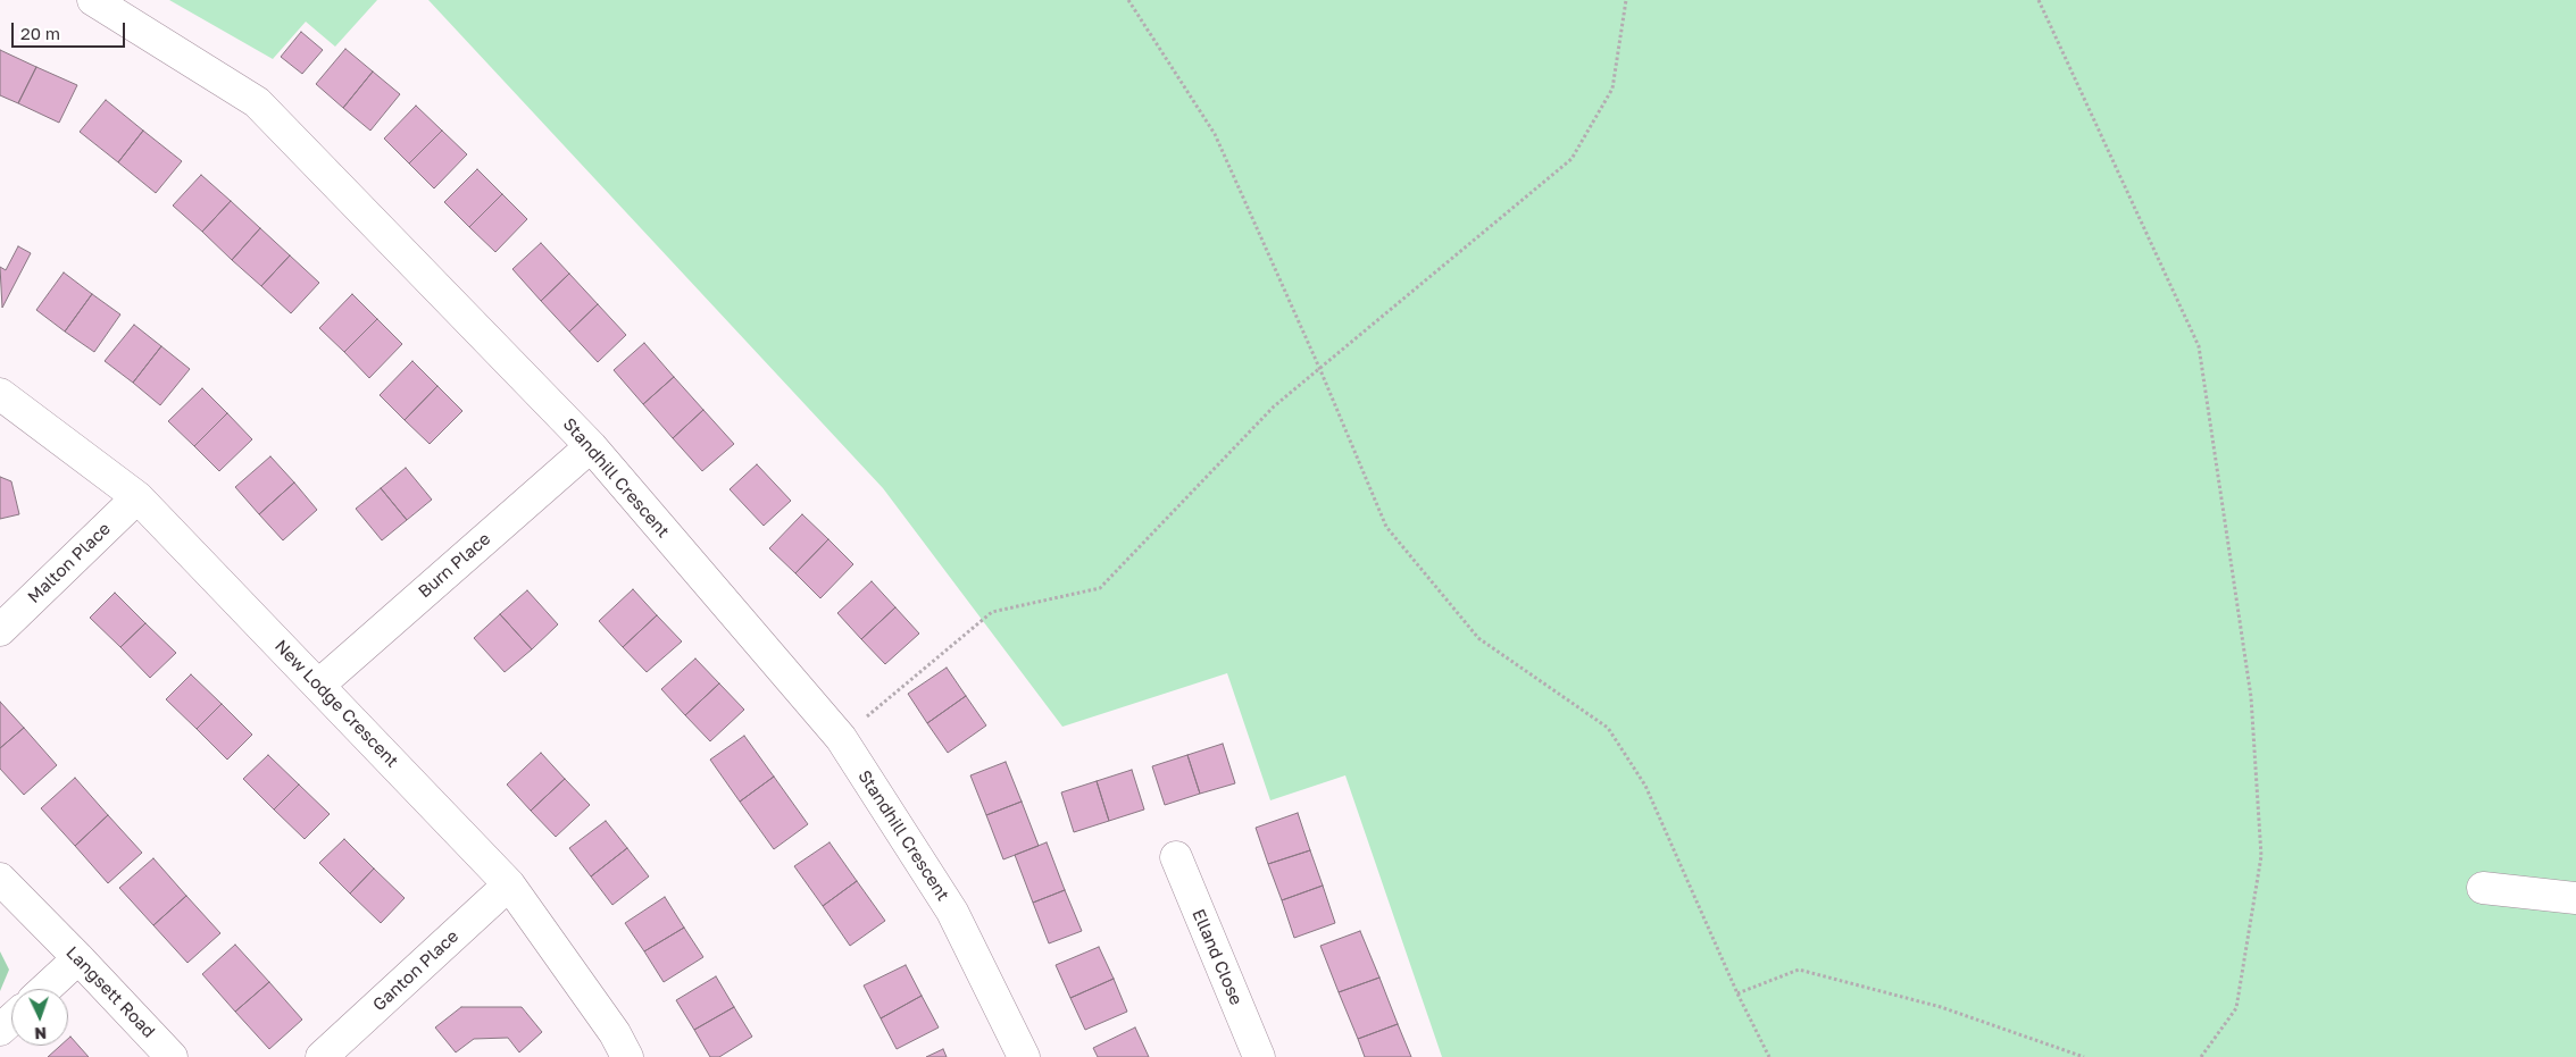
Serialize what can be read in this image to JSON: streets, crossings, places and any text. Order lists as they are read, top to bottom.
{
  "streets": {
    "street": [
      "Standhill Crescent",
      "Malton Place",
      "Burn Place",
      "New Lodge Crescent",
      "Elland Close",
      "Ganton Place",
      "Langsett Road"
    ]
  },
  "crossings": [
    ["Standhill Crescent", "Burn Place"],
    ["Malton Place", "New Lodge Crescent"],
    ["Burn Place", "New Lodge Crescent"],
    ["New Lodge Crescent", "Ganton Place"]
  ],
  "scale_bar": "20 m",
  "north": "bottom"
}
